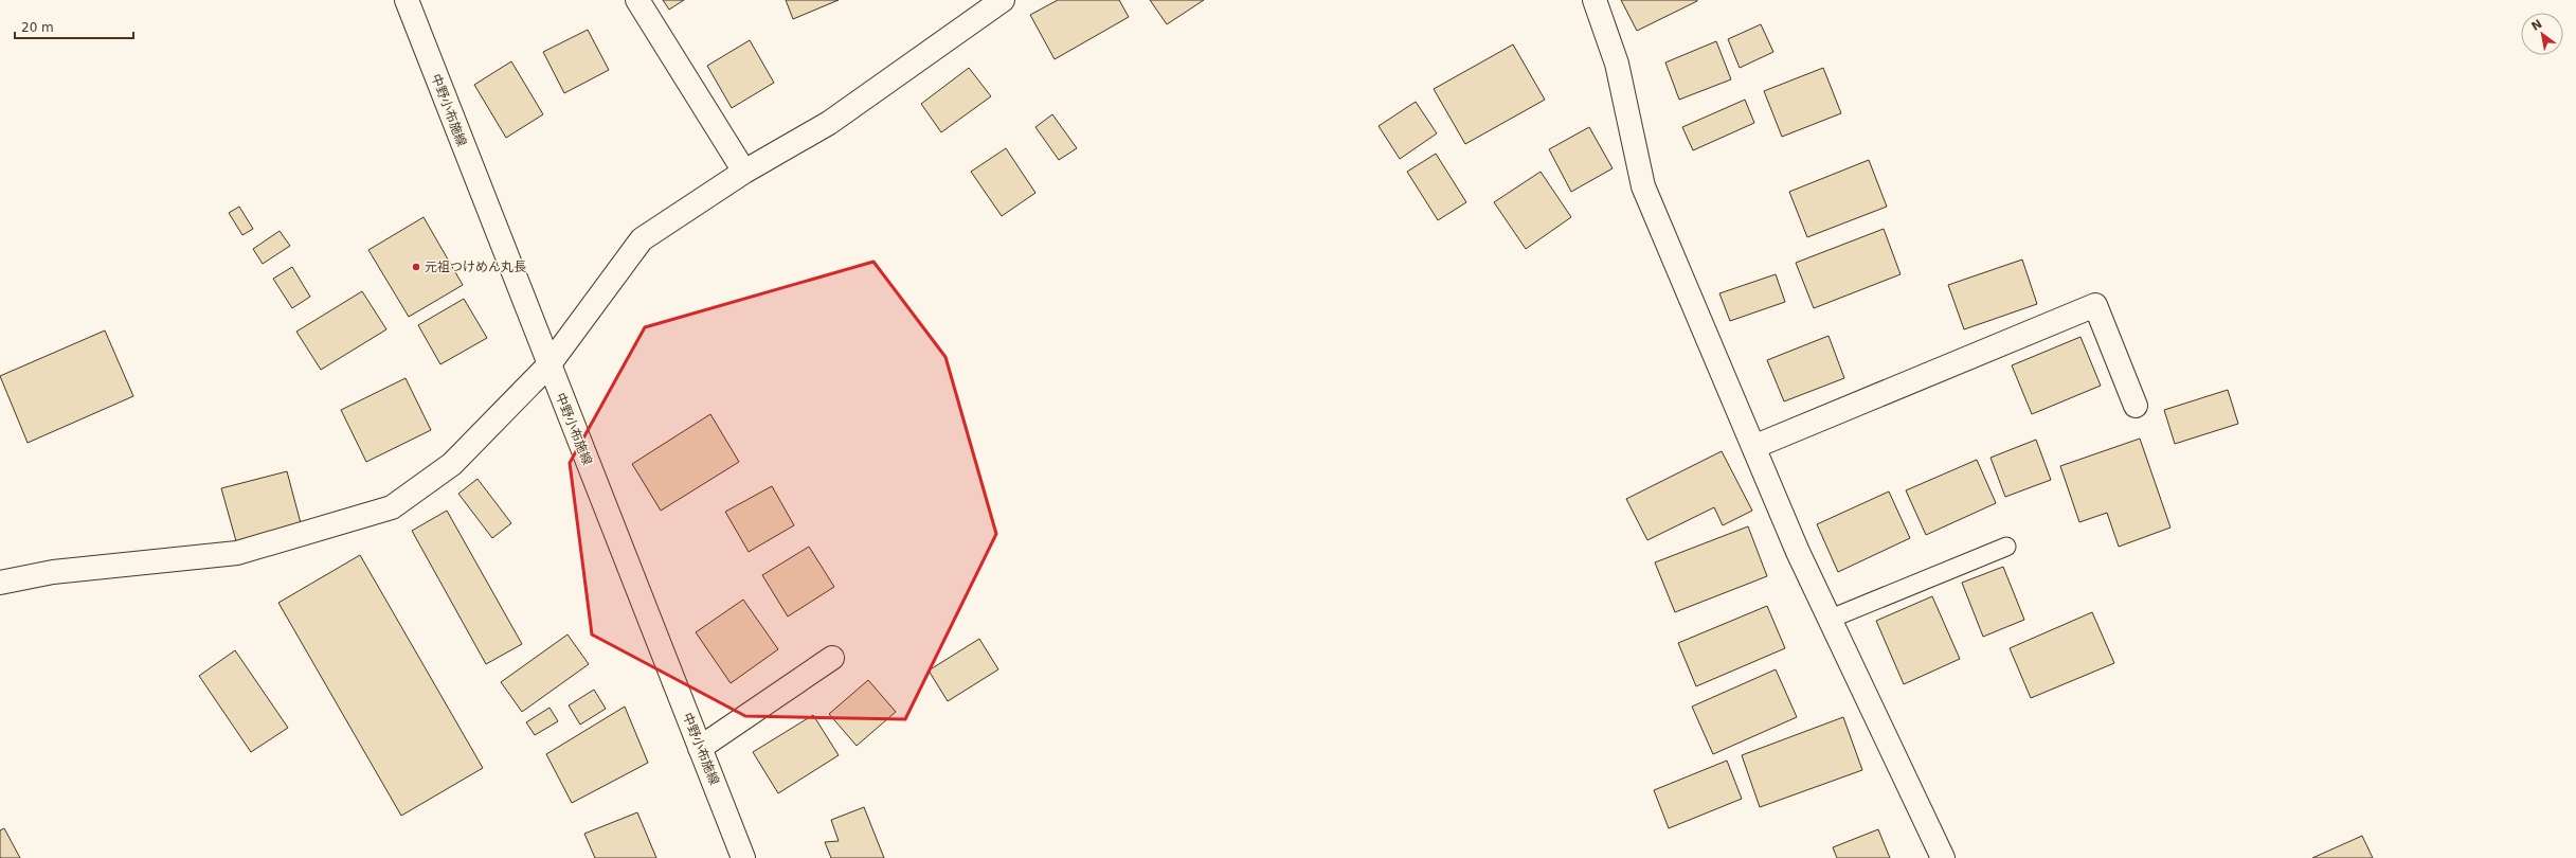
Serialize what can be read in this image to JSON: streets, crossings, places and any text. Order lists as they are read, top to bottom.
{
  "streets": {
    "street": ["中野小布施線"]
  },
  "places": ["元祖つけめん丸長"],
  "scale_bar": "20 m",
  "north": "top left"
}
